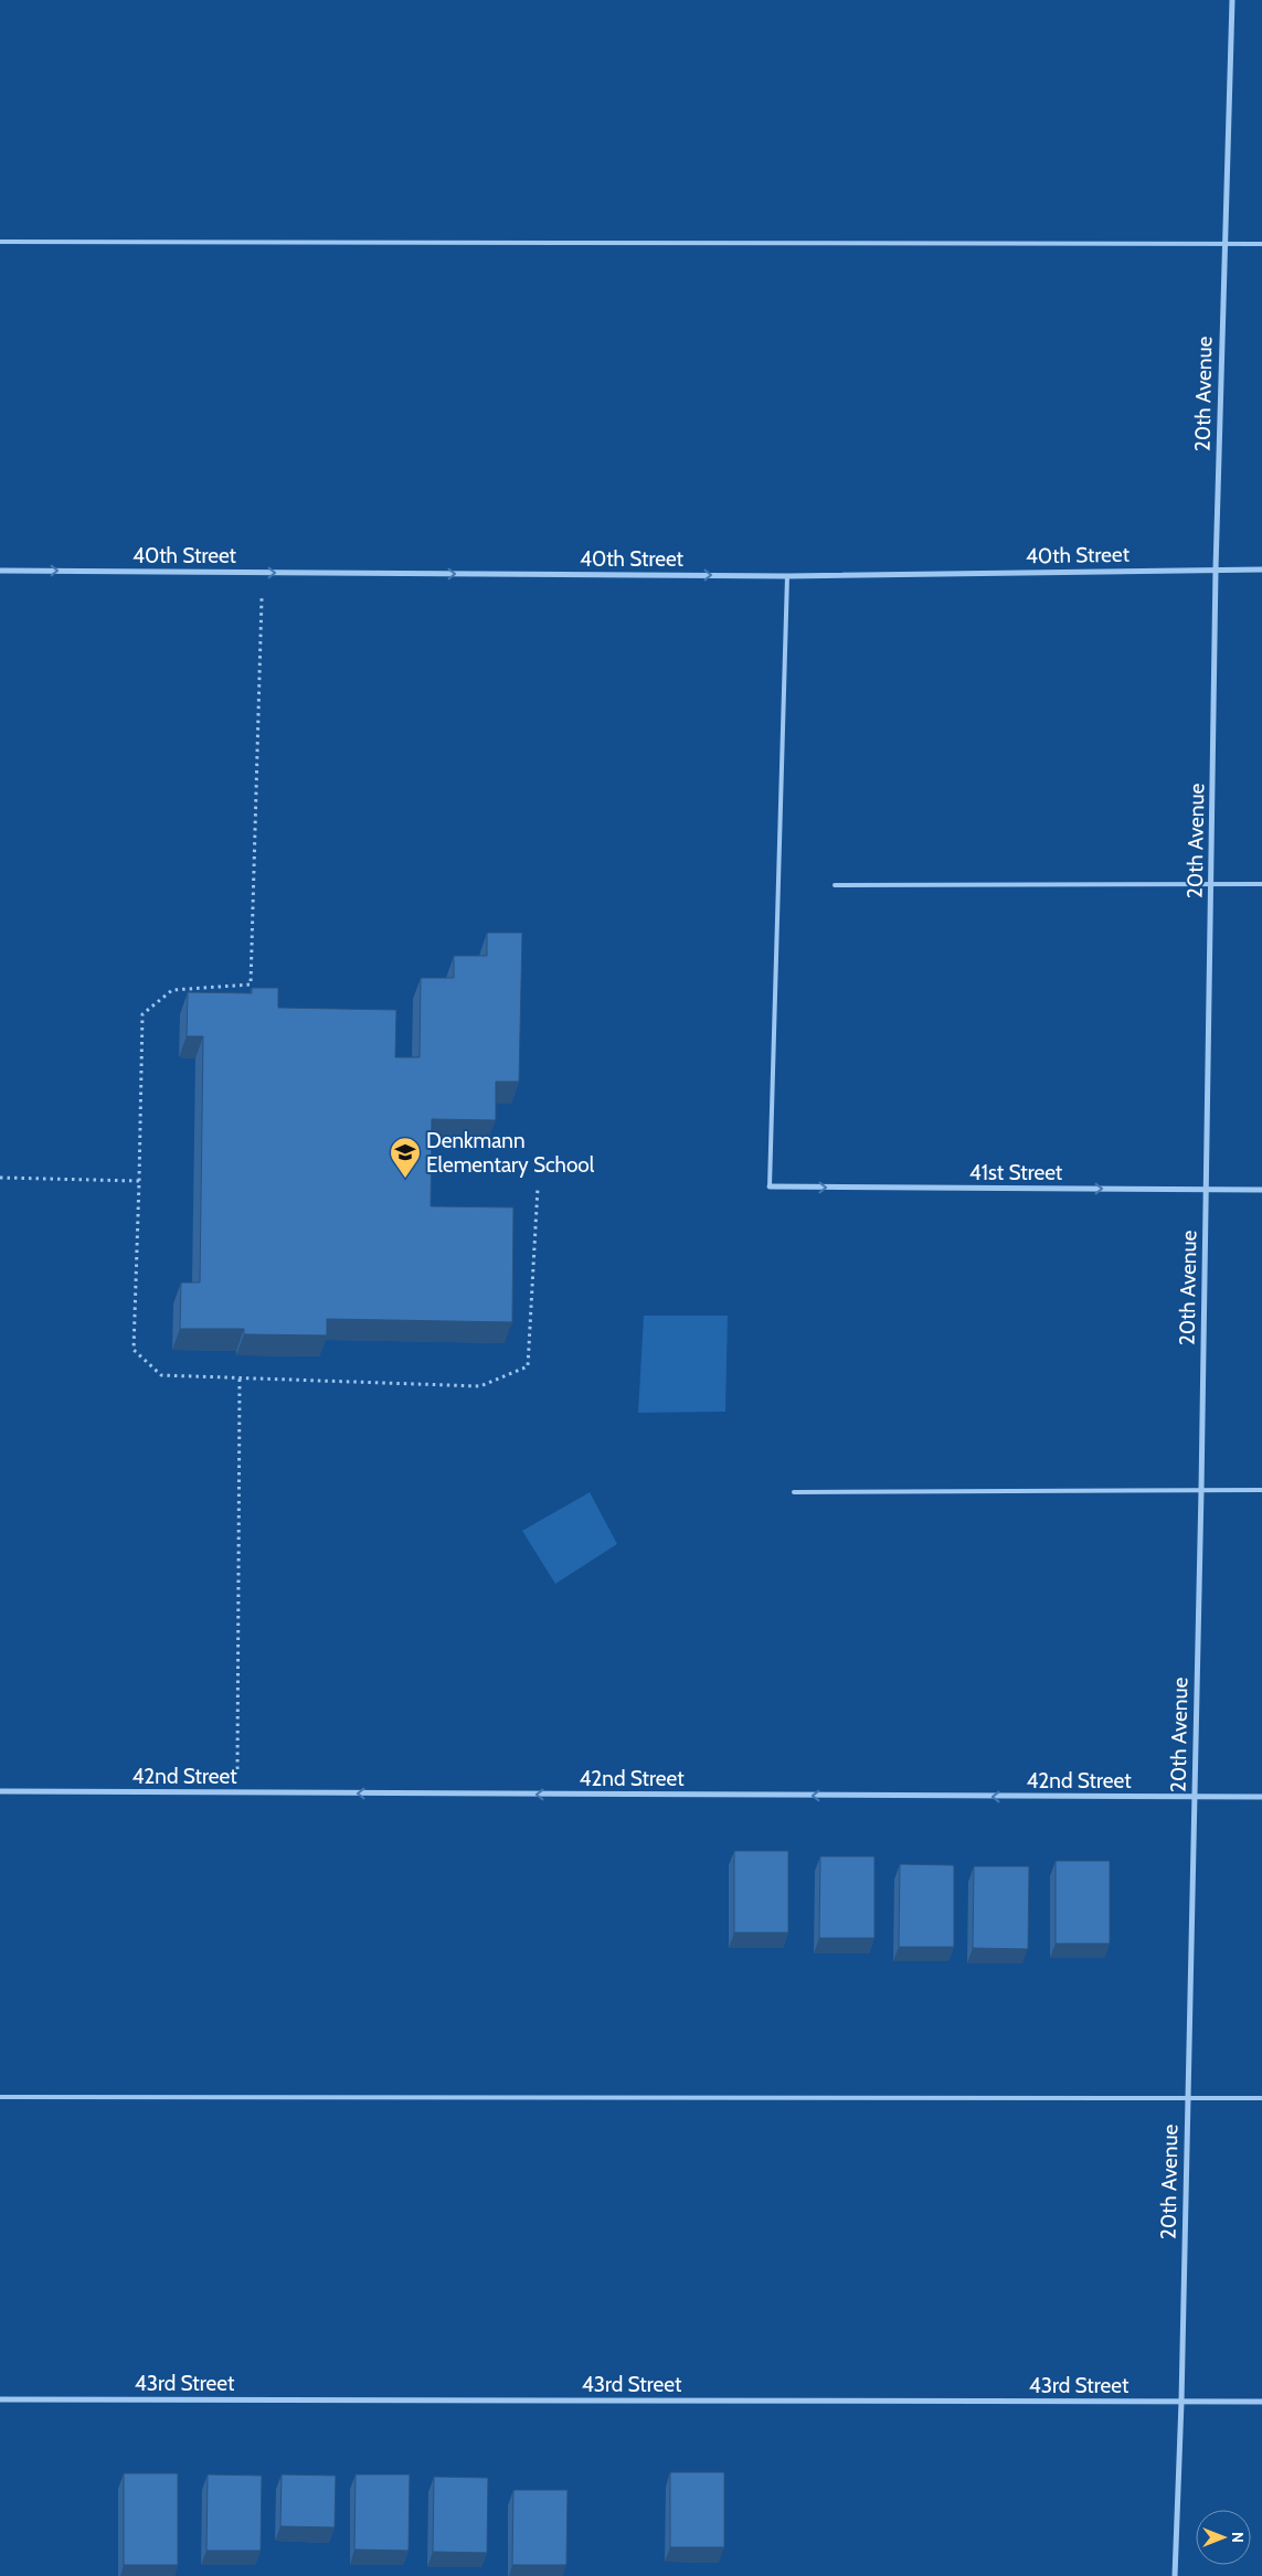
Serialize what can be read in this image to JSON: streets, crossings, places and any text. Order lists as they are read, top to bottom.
{
  "streets": {
    "street": [
      "20th Avenue",
      "40th Street",
      "41st Street",
      "42nd Street",
      "43rd Street"
    ]
  },
  "crossings": [
    ["20th Avenue", "40th Street"],
    ["20th Avenue", "41st Street"],
    ["20th Avenue", "42nd Street"],
    ["20th Avenue", "43rd Street"]
  ],
  "one_way": ["40th Street", "41st Street", "42nd Street"],
  "places": {
    "school or university": ["Denkmann Elementary School"]
  },
  "north": "right"
}
